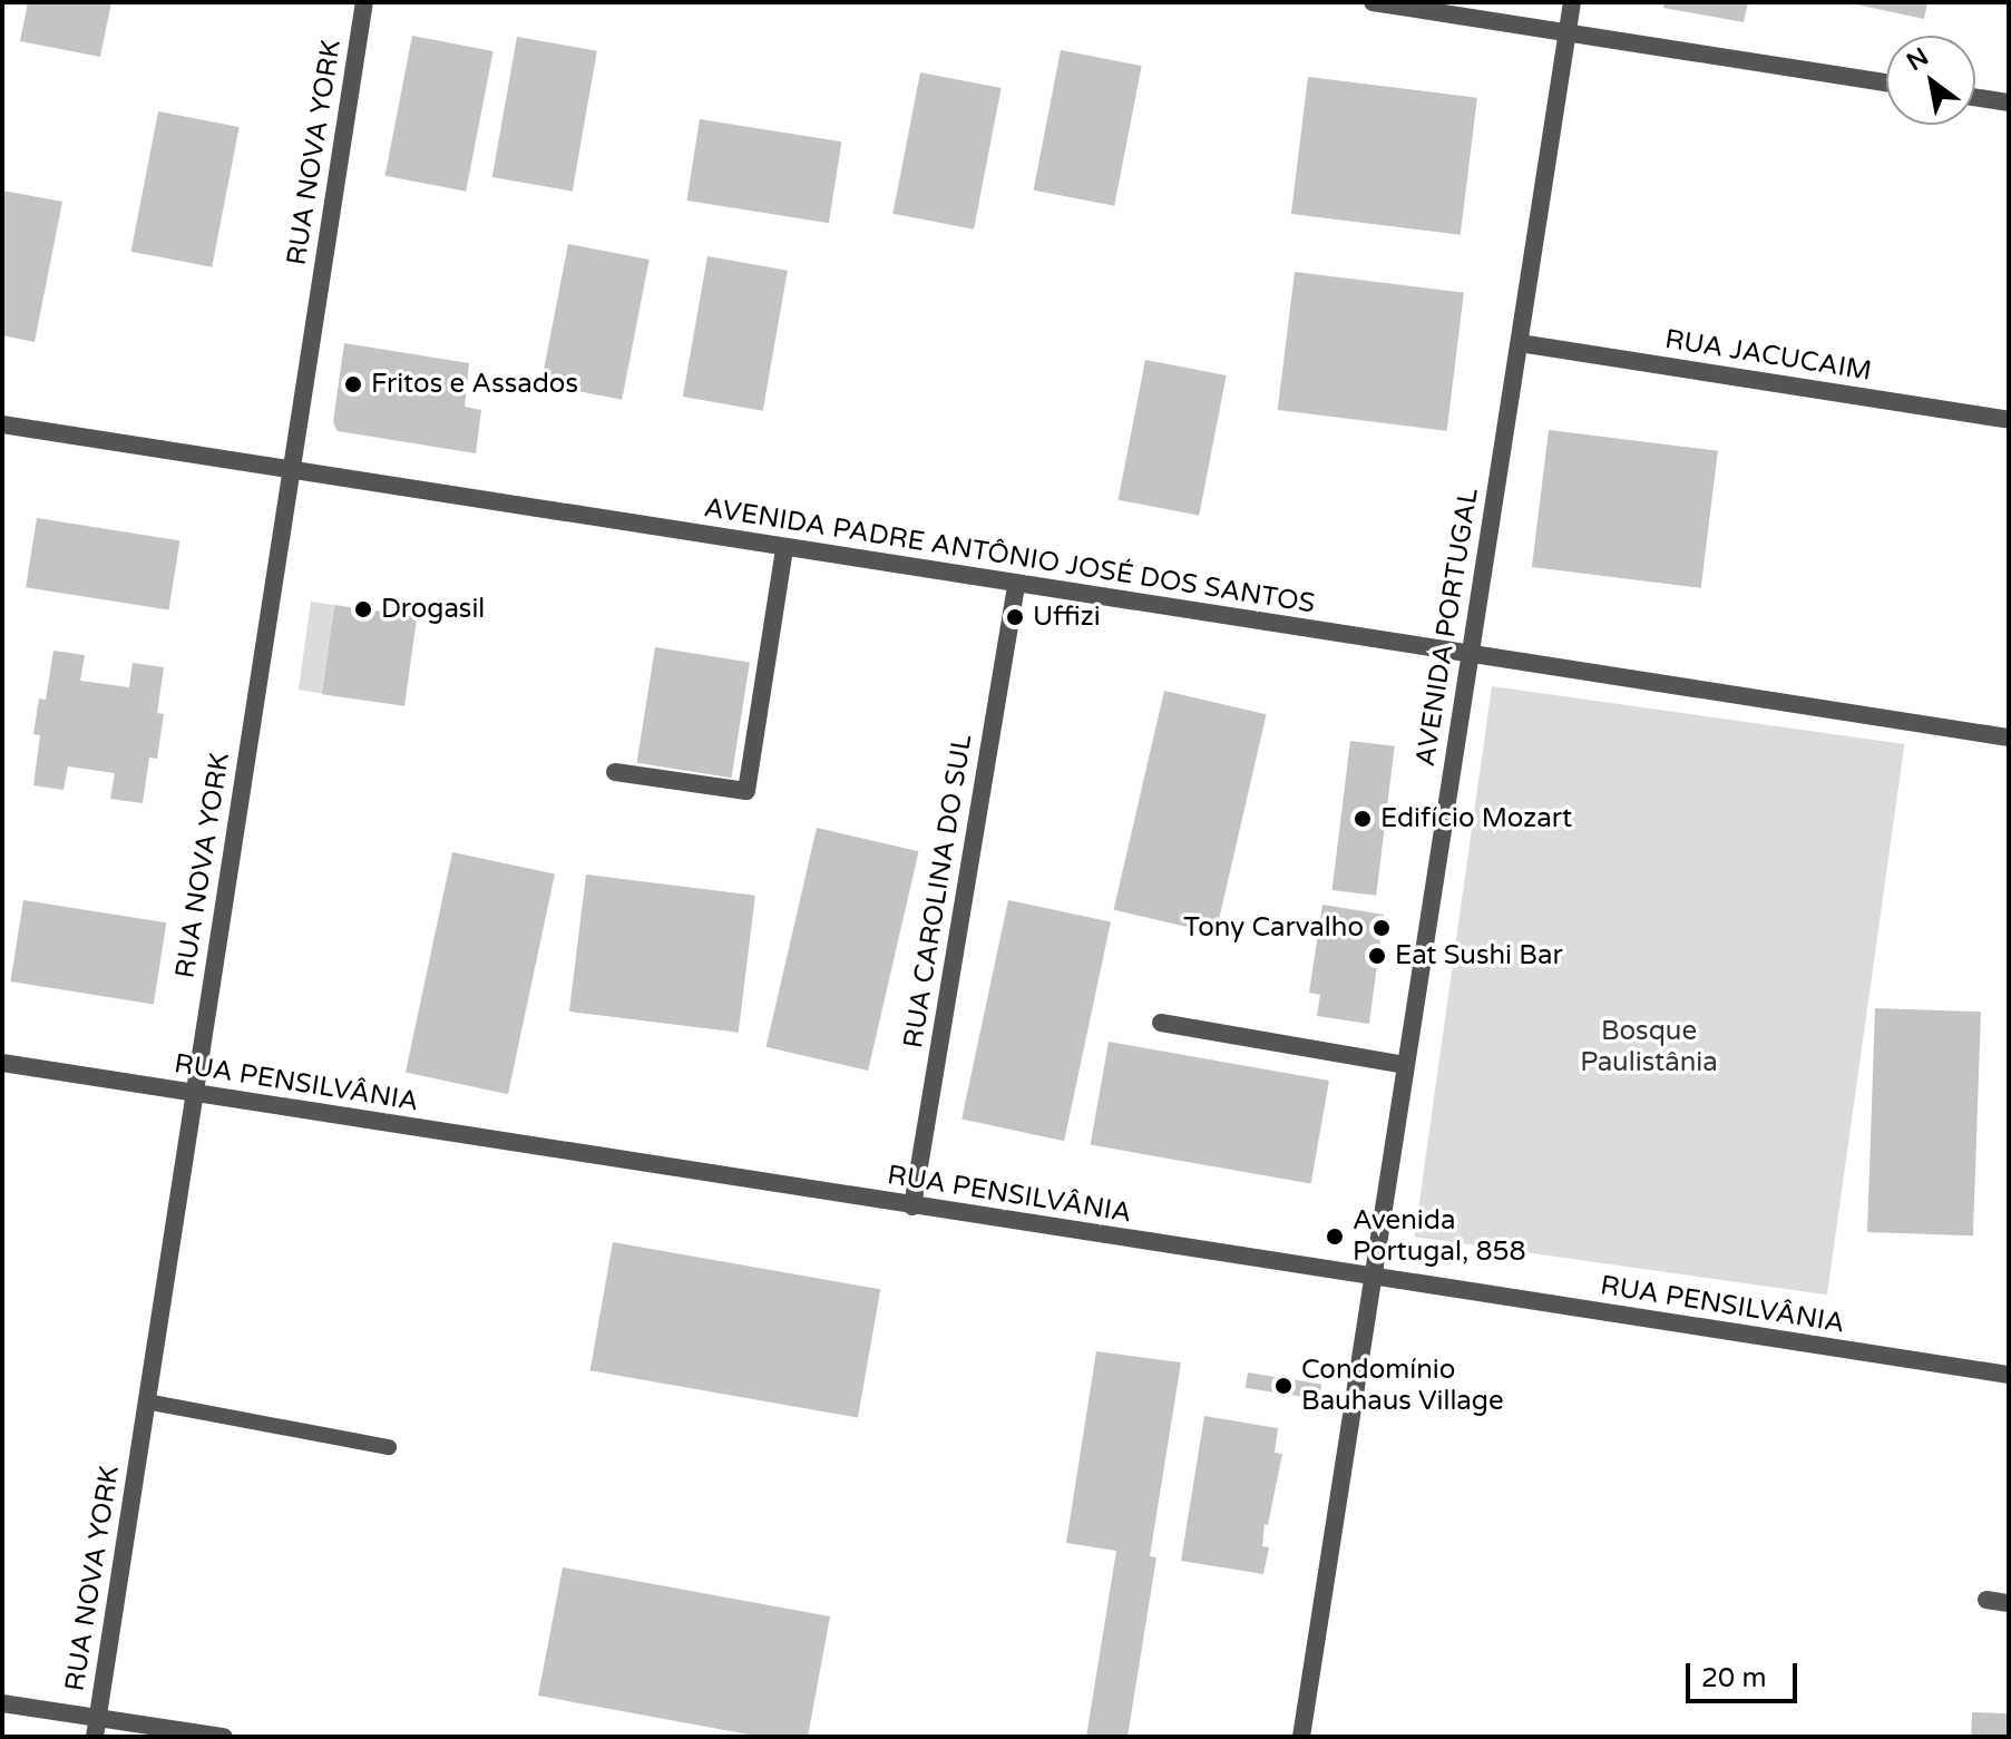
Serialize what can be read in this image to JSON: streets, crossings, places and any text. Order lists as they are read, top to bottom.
{
  "streets": {
    "street": [
      "RUA NOVA YORK",
      "RUA JACUCAIM",
      "AVENIDA PADRE ANTÔNIO JOSÉ DOS SANTOS",
      "AVENIDA PORTUGAL",
      "RUA CAROLINA DO SUL",
      "RUA PENSILVÂNIA"
    ]
  },
  "crossings": [
    ["RUA NOVA YORK", "AVENIDA PADRE ANTÔNIO JOSÉ DOS SANTOS"],
    ["RUA NOVA YORK", "RUA PENSILVÂNIA"],
    ["RUA JACUCAIM", "AVENIDA PORTUGAL"],
    ["AVENIDA PADRE ANTÔNIO JOSÉ DOS SANTOS", "AVENIDA PORTUGAL"],
    ["AVENIDA PADRE ANTÔNIO JOSÉ DOS SANTOS", "RUA CAROLINA DO SUL"],
    ["AVENIDA PORTUGAL", "RUA PENSILVÂNIA"],
    ["RUA CAROLINA DO SUL", "RUA PENSILVÂNIA"]
  ],
  "parks": ["Bosque Paulistânia"],
  "places": [
    "Fritos e Assados",
    "Drogasil",
    "Uffizi",
    "Edifício Mozart",
    "Tony Carvalho",
    "Eat Sushi Bar",
    "Avenida Portugal, 858",
    "Condomínio Bauhaus Village"
  ],
  "scale_bar": "20 m",
  "north": "top left"
}
